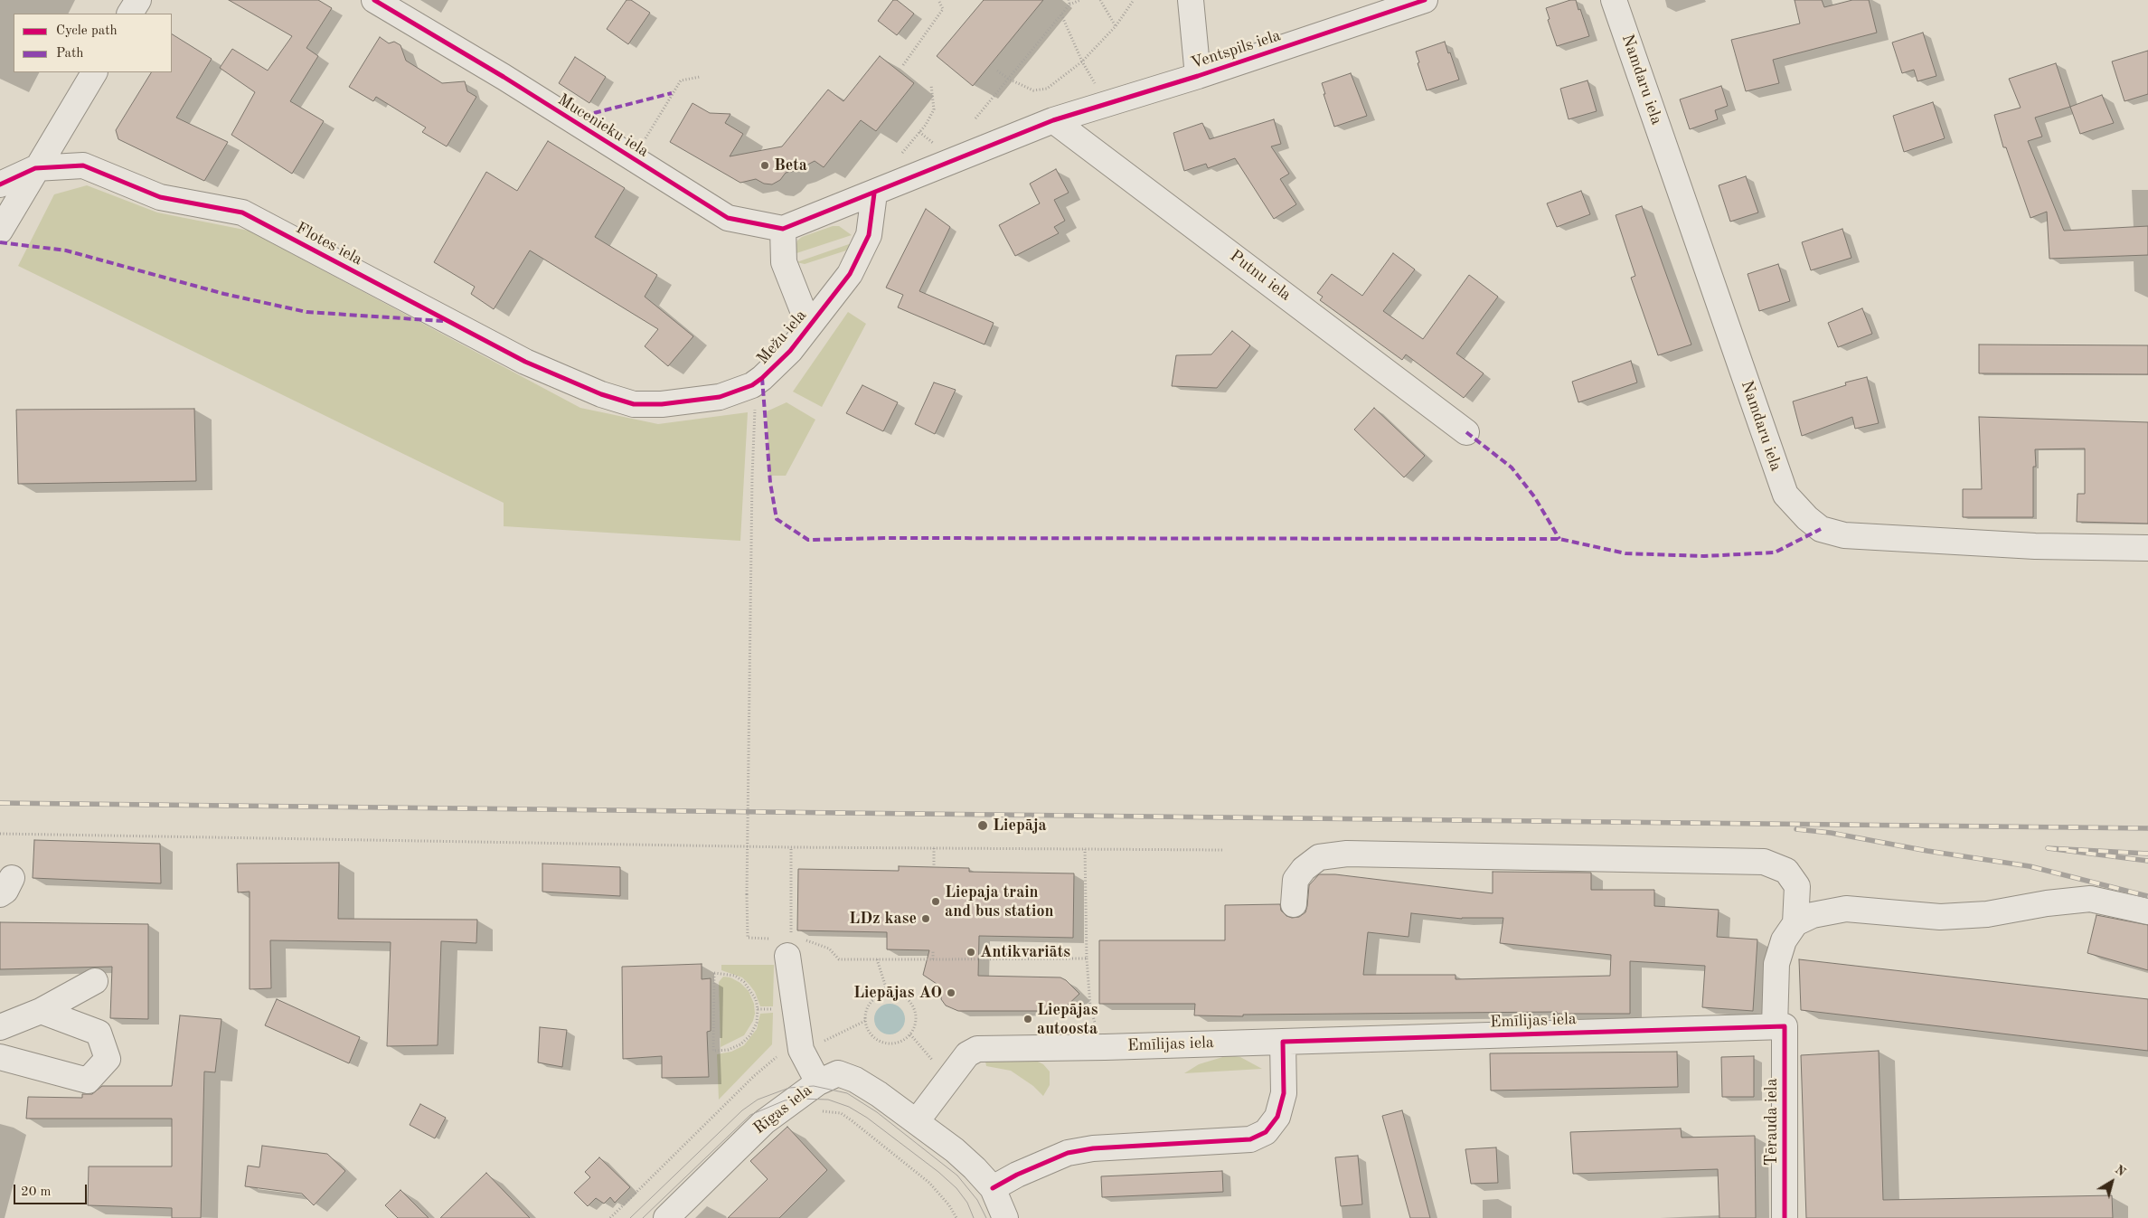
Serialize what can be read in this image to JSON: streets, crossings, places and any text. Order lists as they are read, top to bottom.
{
  "streets": {
    "street": [
      "Ventspils iela",
      "Namdaru iela",
      "Mucenieku iela",
      "Flotes iela",
      "Putnu iela",
      "Mežu iela",
      "Emīlijas iela",
      "Rīgas iela",
      "Tērauda iela"
    ]
  },
  "crossings": [
    ["Ventspils iela", "Putnu iela"],
    ["Flotes iela", "Mežu iela"],
    ["Emīlijas iela", "Rīgas iela"],
    ["Emīlijas iela", "Tērauda iela"]
  ],
  "places": [
    "Beta",
    "Liepāja",
    "Liepaja train and bus station",
    "LDz kase",
    "Antikvariāts",
    "Liepājas AO",
    "Liepājas autoosta"
  ],
  "legend": ["Cycle path", "Path"],
  "scale_bar": "20 m",
  "north": "top right"
}
